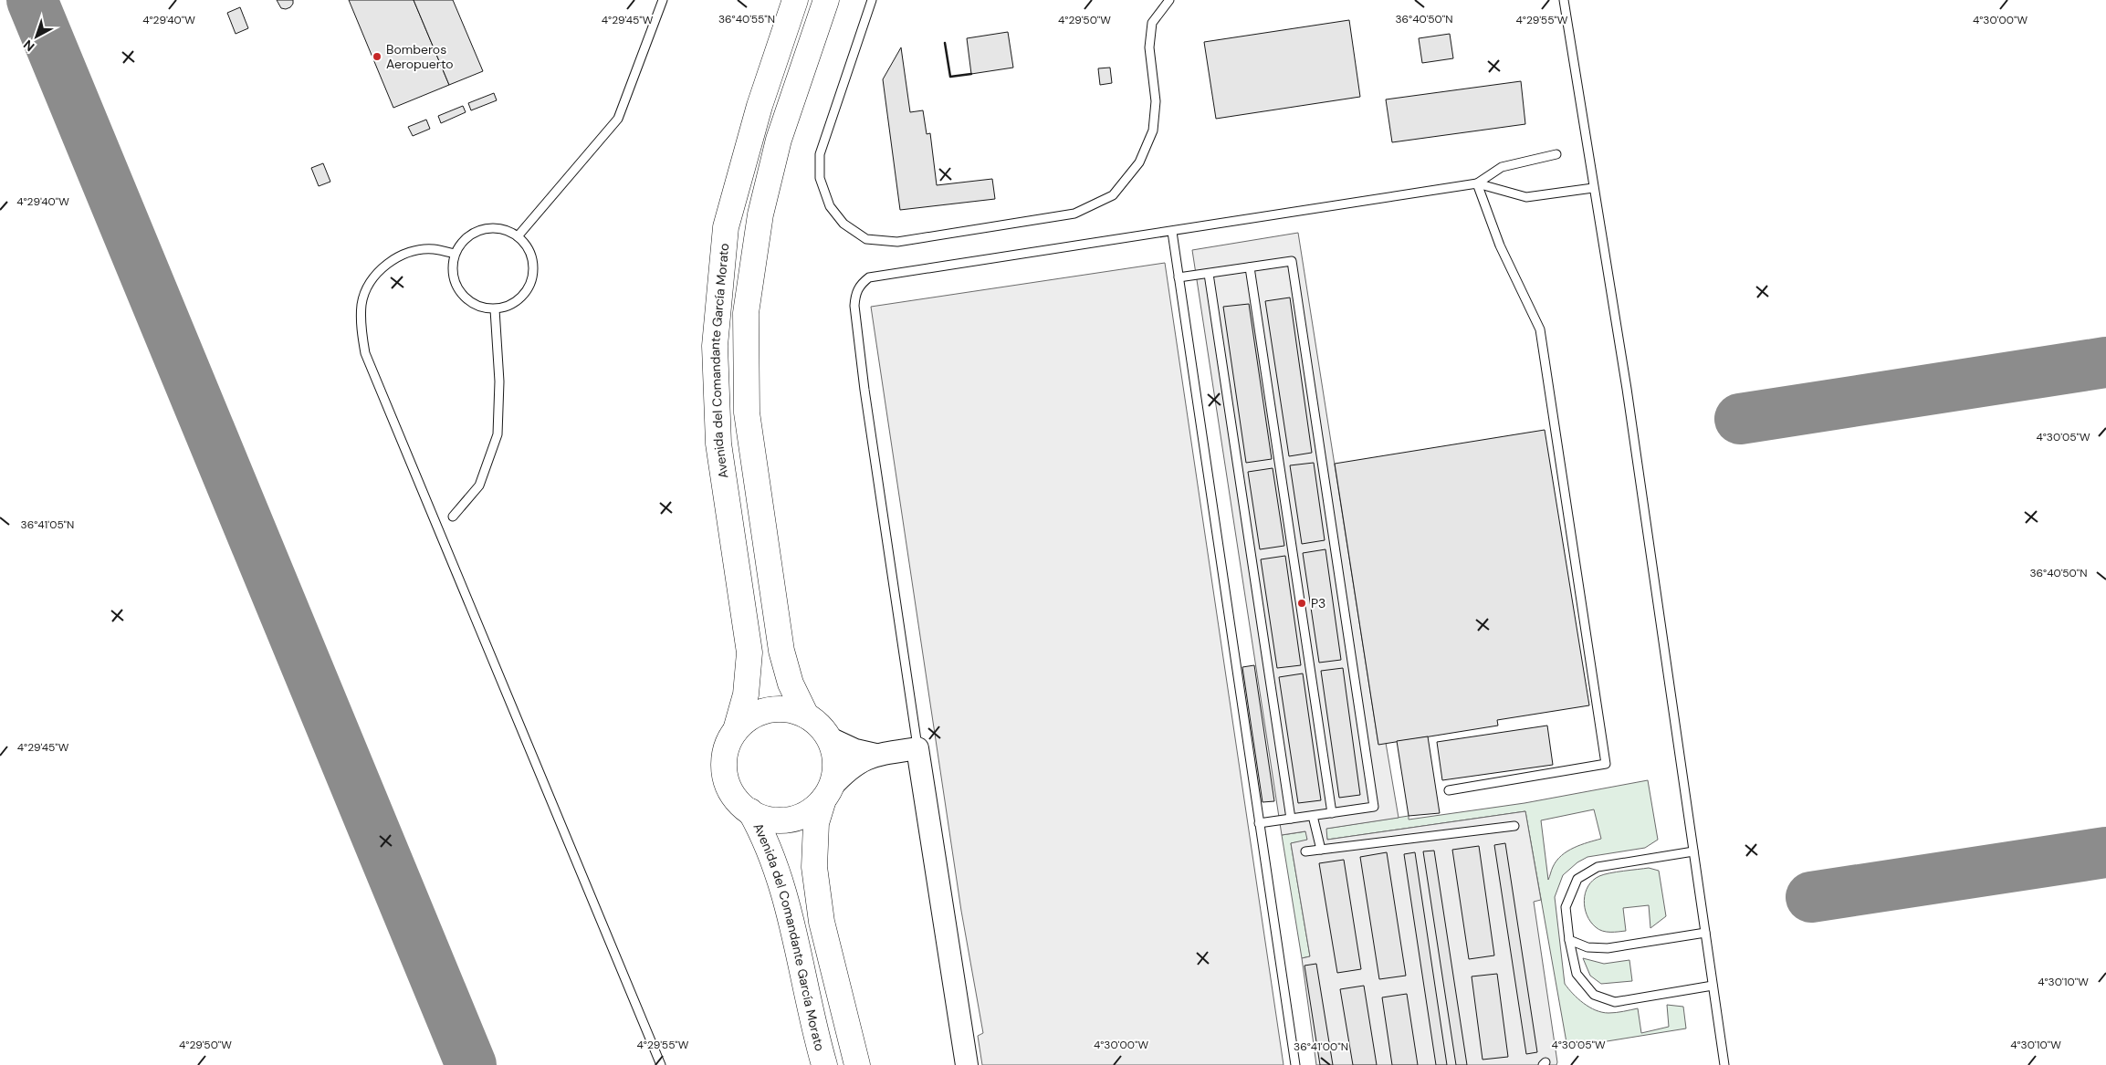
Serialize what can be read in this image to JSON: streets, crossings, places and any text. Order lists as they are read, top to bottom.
{
  "streets": {
    "main road": ["Avenida del Comandante García Morato"]
  },
  "places": ["Bomberos Aeropuerto", "P3"],
  "north": "bottom left",
  "coordinates": [
    "36°40'55\"N",
    "36°40'50\"N",
    "4°29'40\"W",
    "4°29'45\"W",
    "4°29'50\"W",
    "4°29'55\"W",
    "4°30'00\"W",
    "4°30'05\"W",
    "36°41'05\"N",
    "4°30'10\"W",
    "36°41'00\"N"
  ]
}
